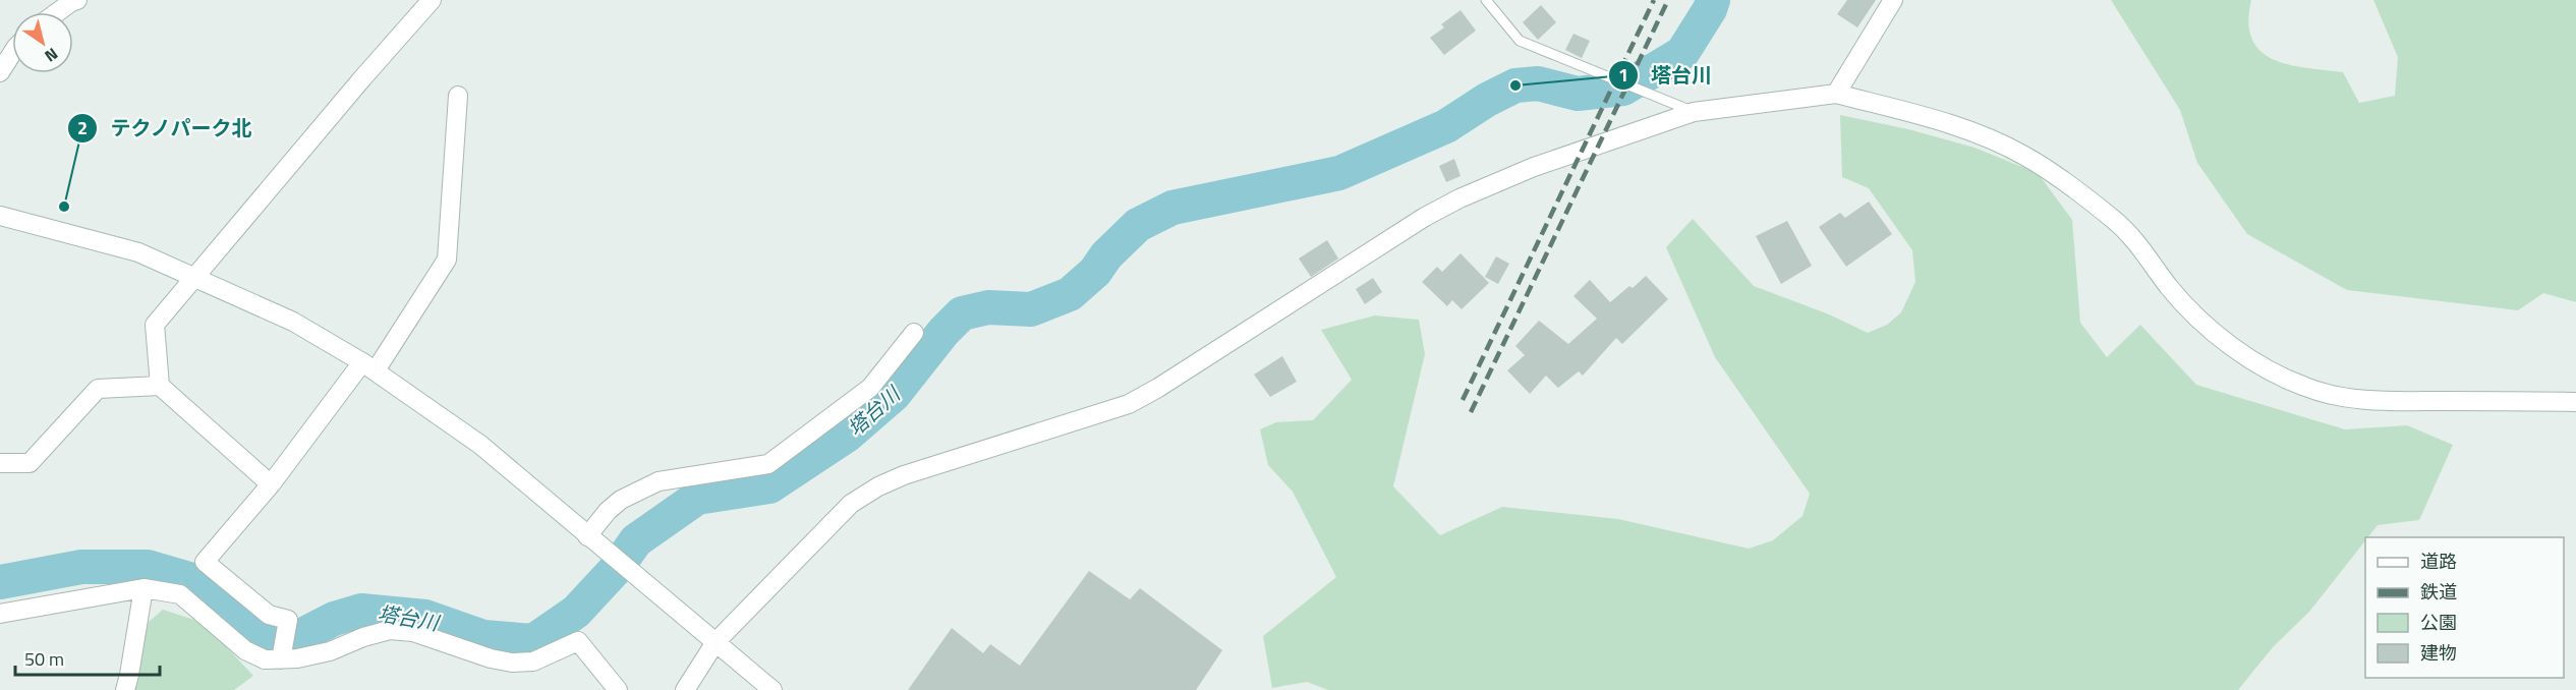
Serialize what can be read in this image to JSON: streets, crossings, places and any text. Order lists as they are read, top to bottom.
{
  "water": ["塔台川"],
  "places": ["塔台川", "テクノパーク北"],
  "legend": [
    "道路",
    "鉄道",
    "公園",
    "建物"
  ],
  "scale_bar": "50 m",
  "north": "bottom right"
}
